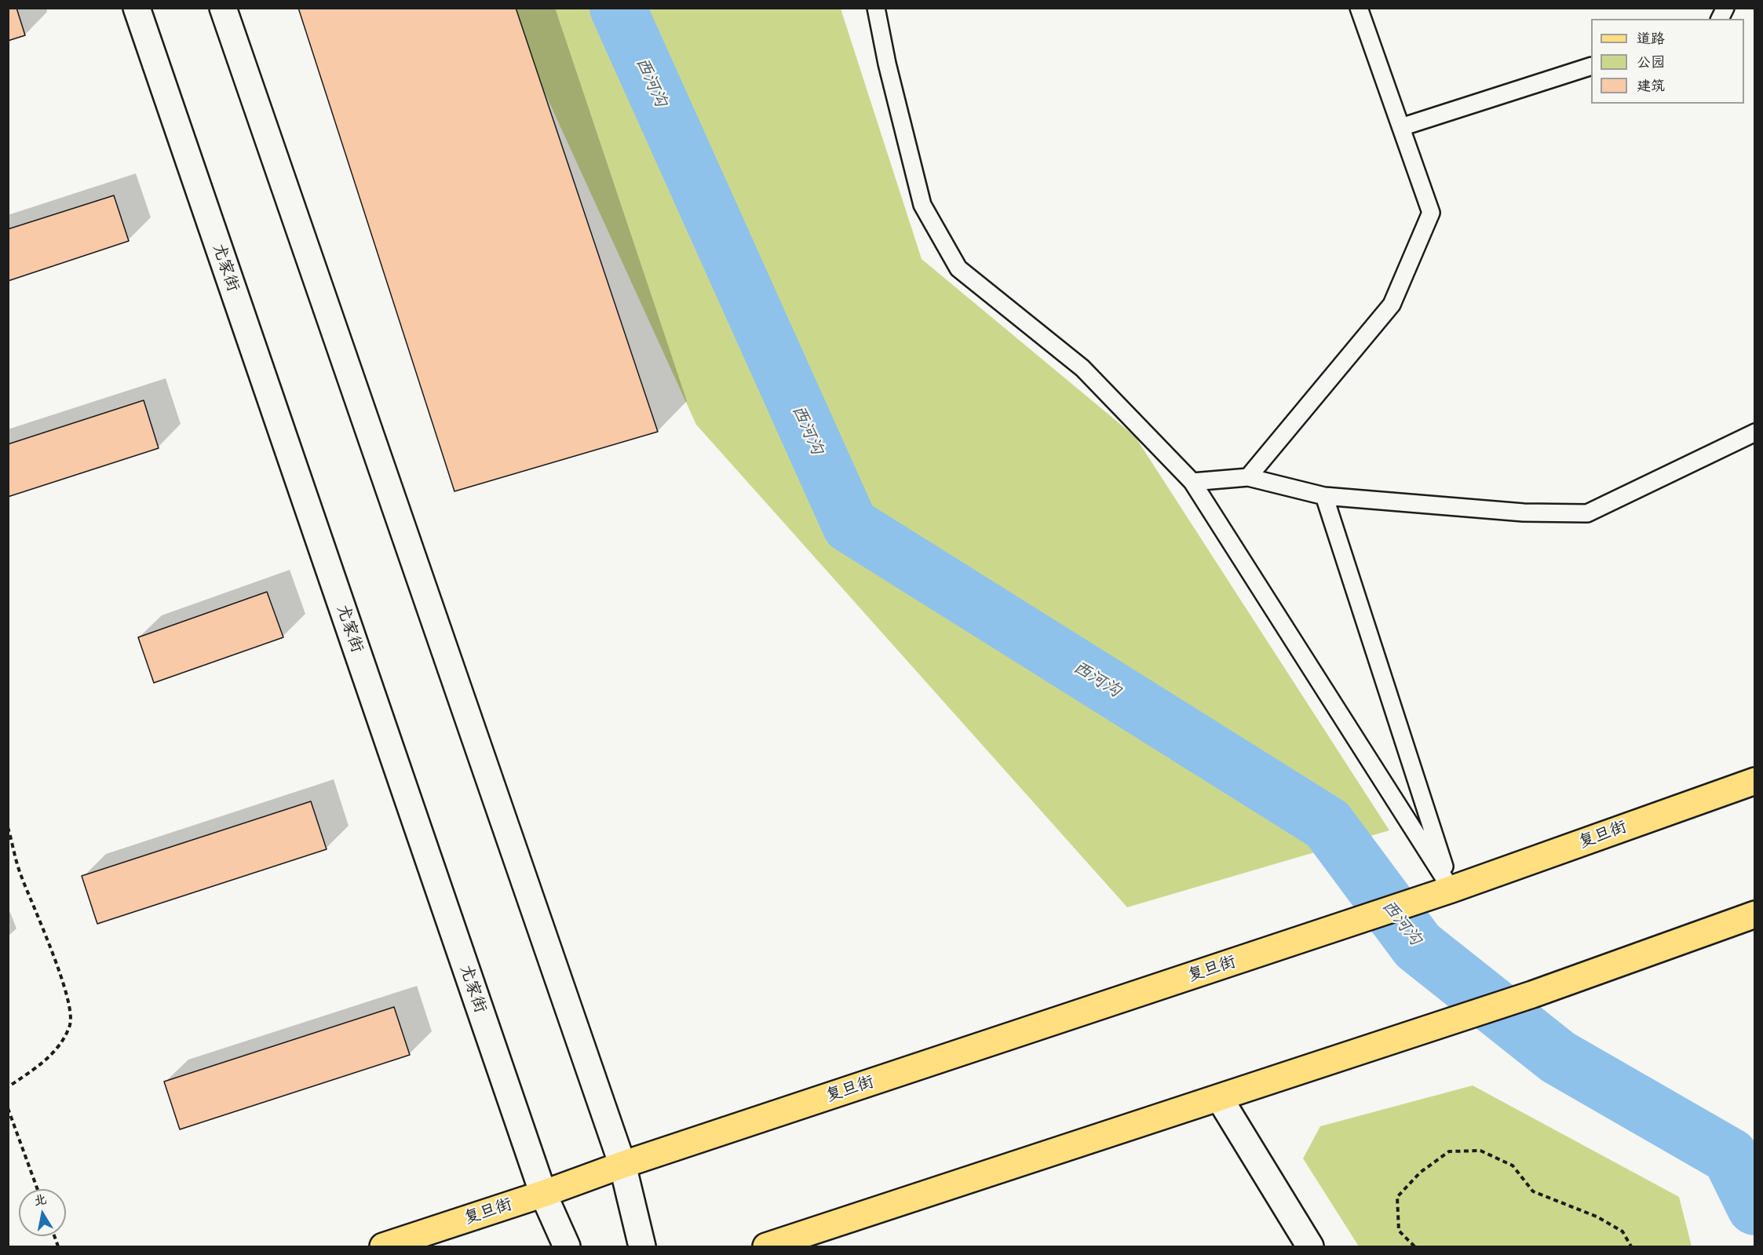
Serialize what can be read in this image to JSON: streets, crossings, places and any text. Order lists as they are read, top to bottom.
{
  "streets": {
    "main road": ["尤家街", "复旦街"]
  },
  "crossings": [
    ["尤家街", "复旦街"]
  ],
  "water": ["西河沟"],
  "legend": ["道路", "公园", "建筑"],
  "north": "top"
}
